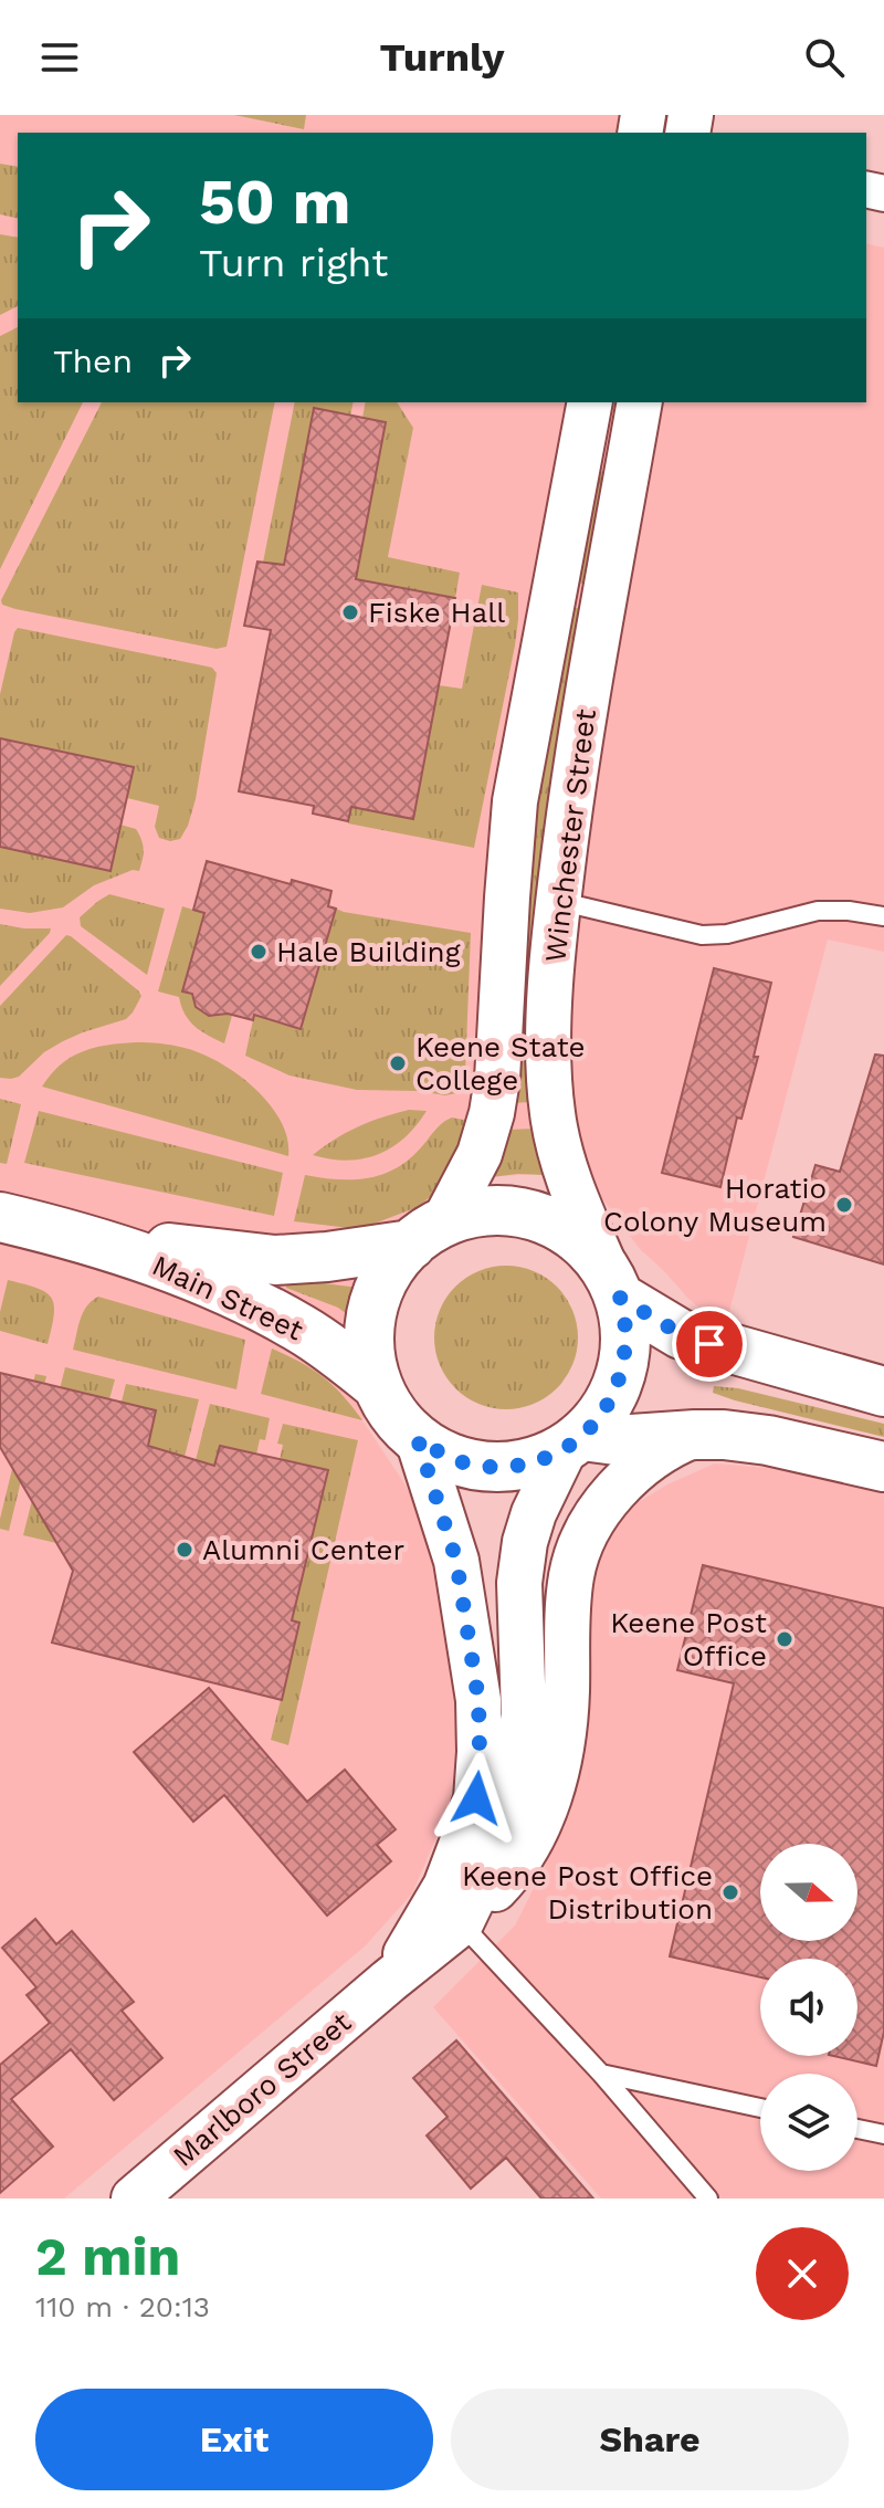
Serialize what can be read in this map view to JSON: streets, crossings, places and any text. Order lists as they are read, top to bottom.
{
  "streets": {
    "main road": ["Main Street"],
    "street": ["Winchester Street", "Marlboro Street"]
  },
  "crossings": [
    ["Winchester Street", "Main Street"],
    ["Winchester Street", "Marlboro Street"],
    ["Main Street", "Marlboro Street"]
  ],
  "places": [
    "Fiske Hall",
    "Hale Building",
    "Keene State College",
    "Horatio Colony Museum",
    "Alumni Center",
    "Keene Post Office",
    "Keene Post Office Distribution"
  ],
  "north": "right",
  "page": {
    "header": "Turnly",
    "turn": ["50 m", "Turn right"],
    "then": "Then",
    "heading": ["2 min", "110 m · 20:13"],
    "buttons": ["Exit", "Share"]
  }
}
